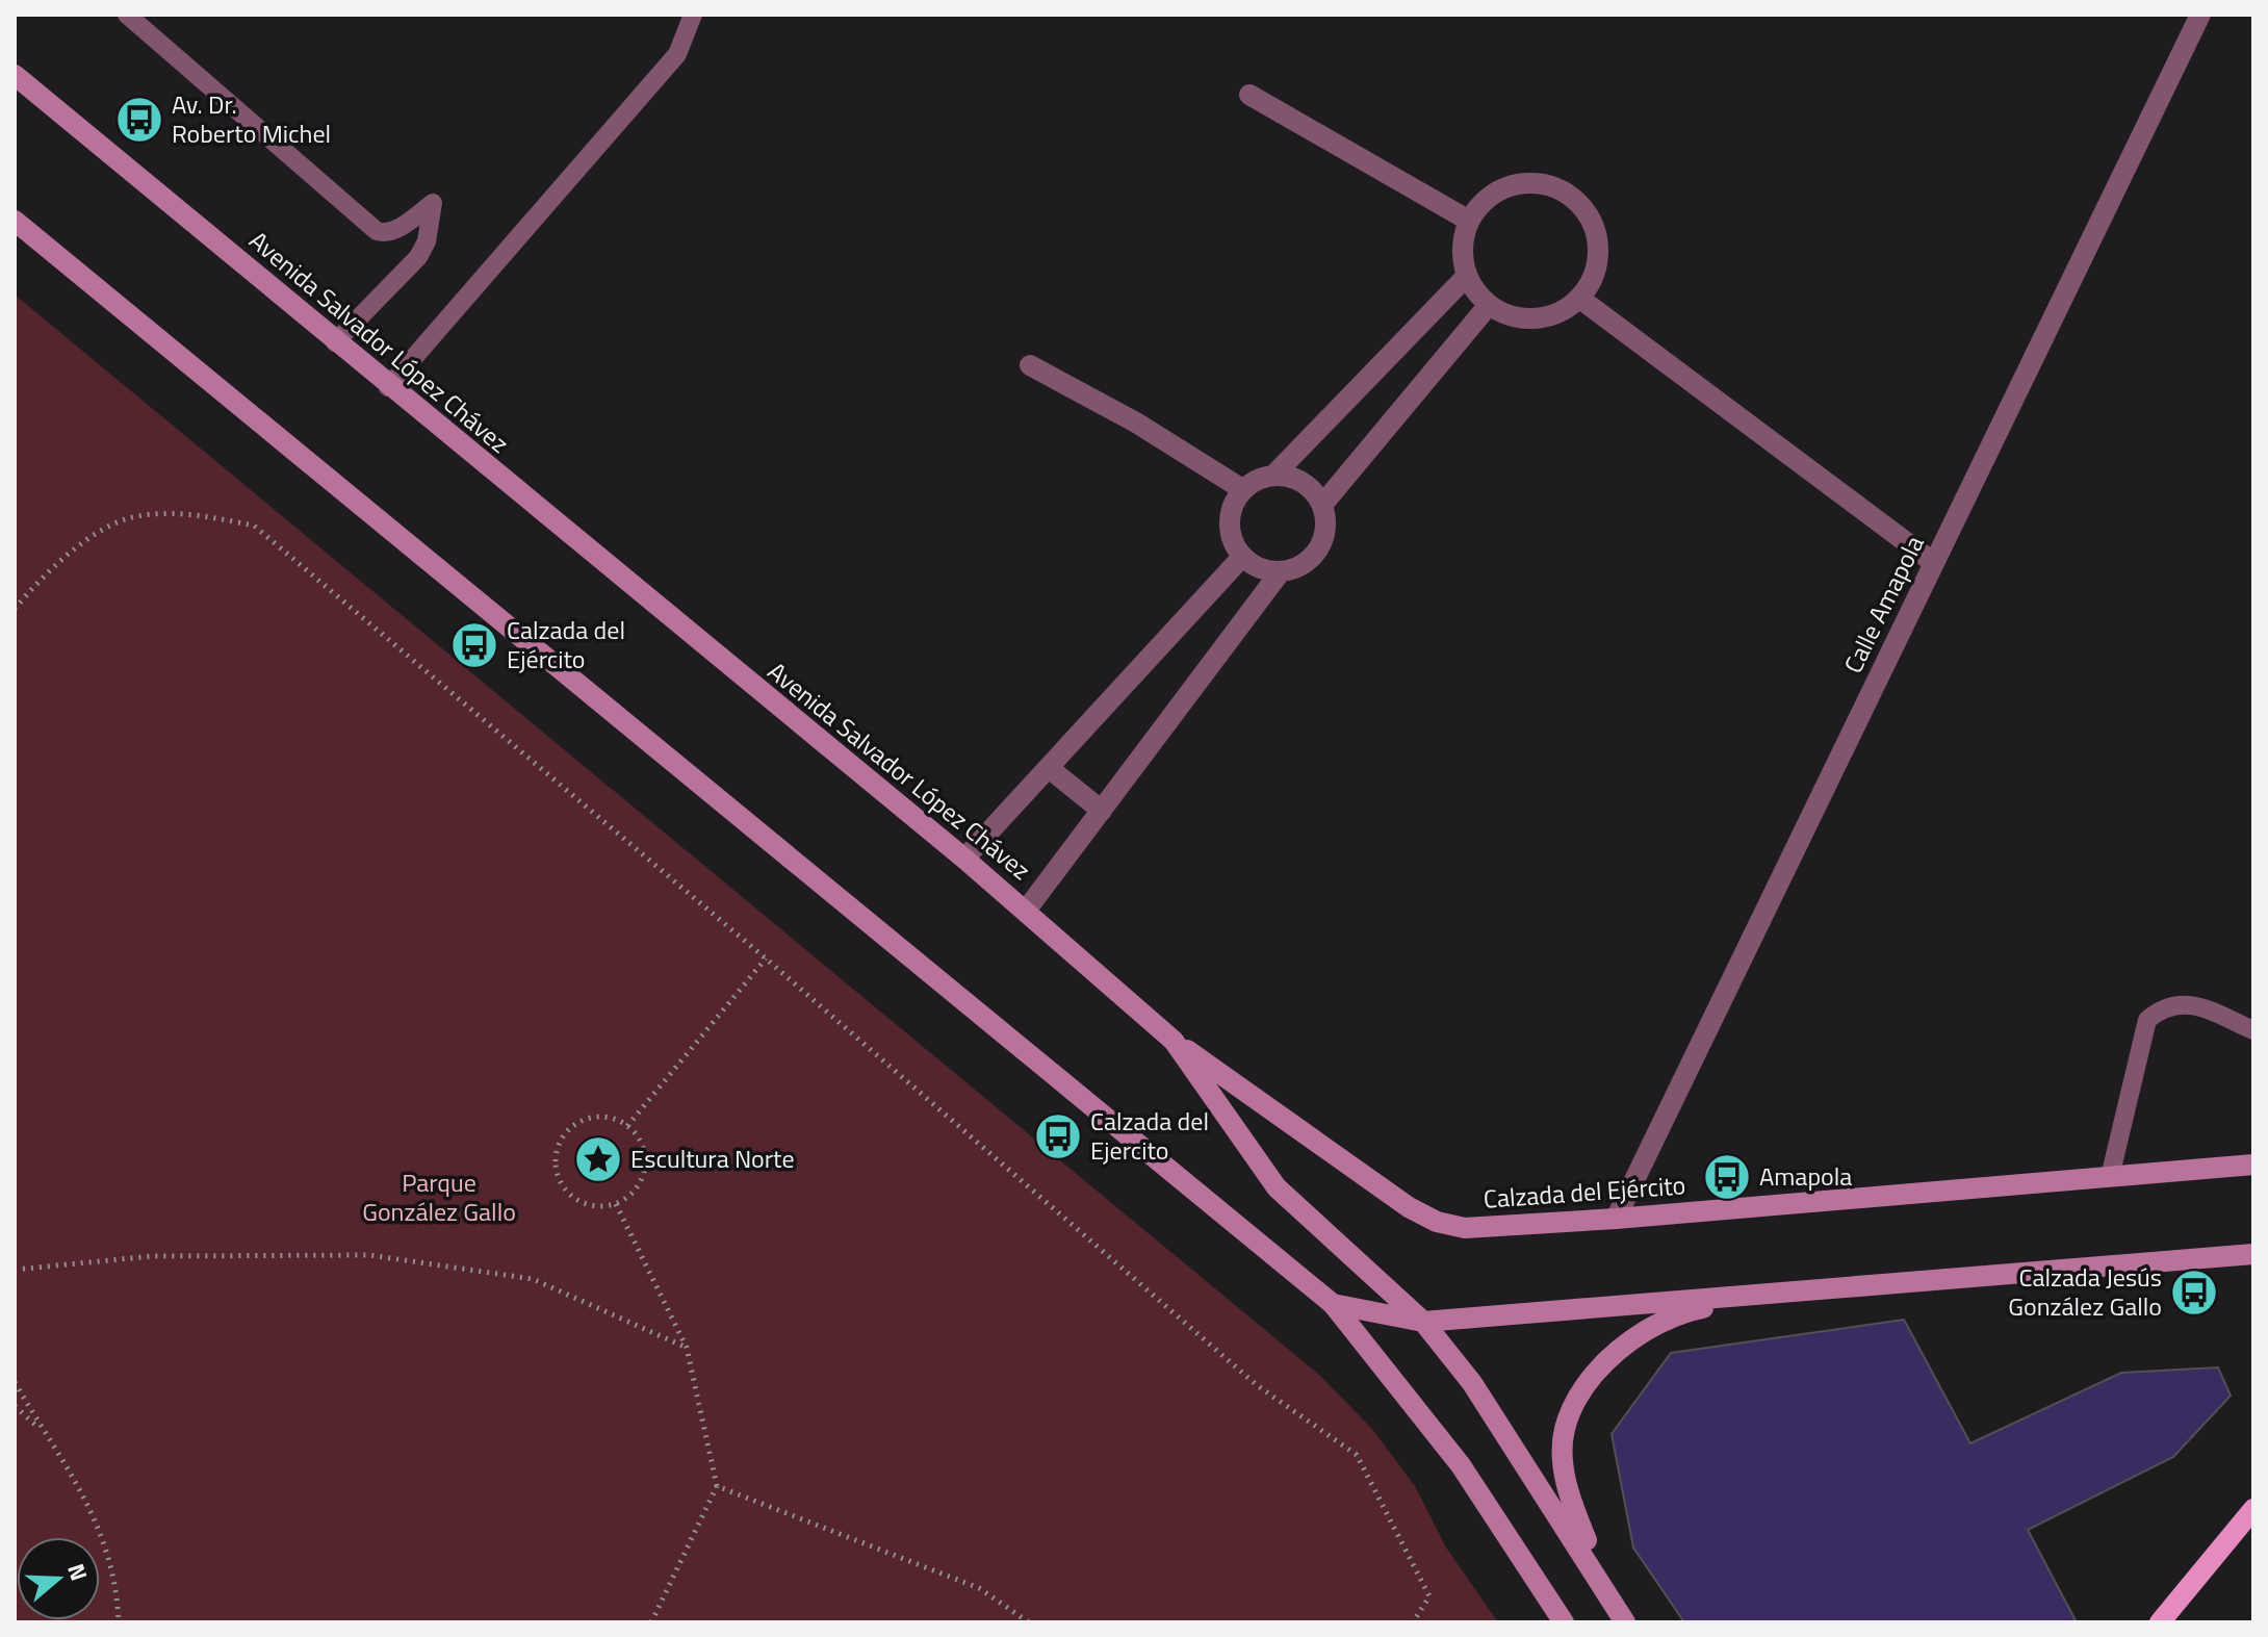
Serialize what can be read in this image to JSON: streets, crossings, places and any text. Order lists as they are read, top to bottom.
{
  "streets": {
    "main road": ["Avenida Salvador López Chávez", "Calzada del Ejército"],
    "street": ["Calle Amapola"]
  },
  "crossings": [
    ["Avenida Salvador López Chávez", "Calzada del Ejército"],
    ["Calle Amapola", "Calzada del Ejército"]
  ],
  "parks": ["Parque González Gallo"],
  "places": {
    "bus stop": [
      "Av. Dr. Roberto Michel",
      "Calzada del Ejército",
      "Calzada del Ejercito",
      "Amapola",
      "Calzada Jesús González Gallo"
    ],
    "place": ["Escultura Norte"]
  },
  "north": "right"
}
